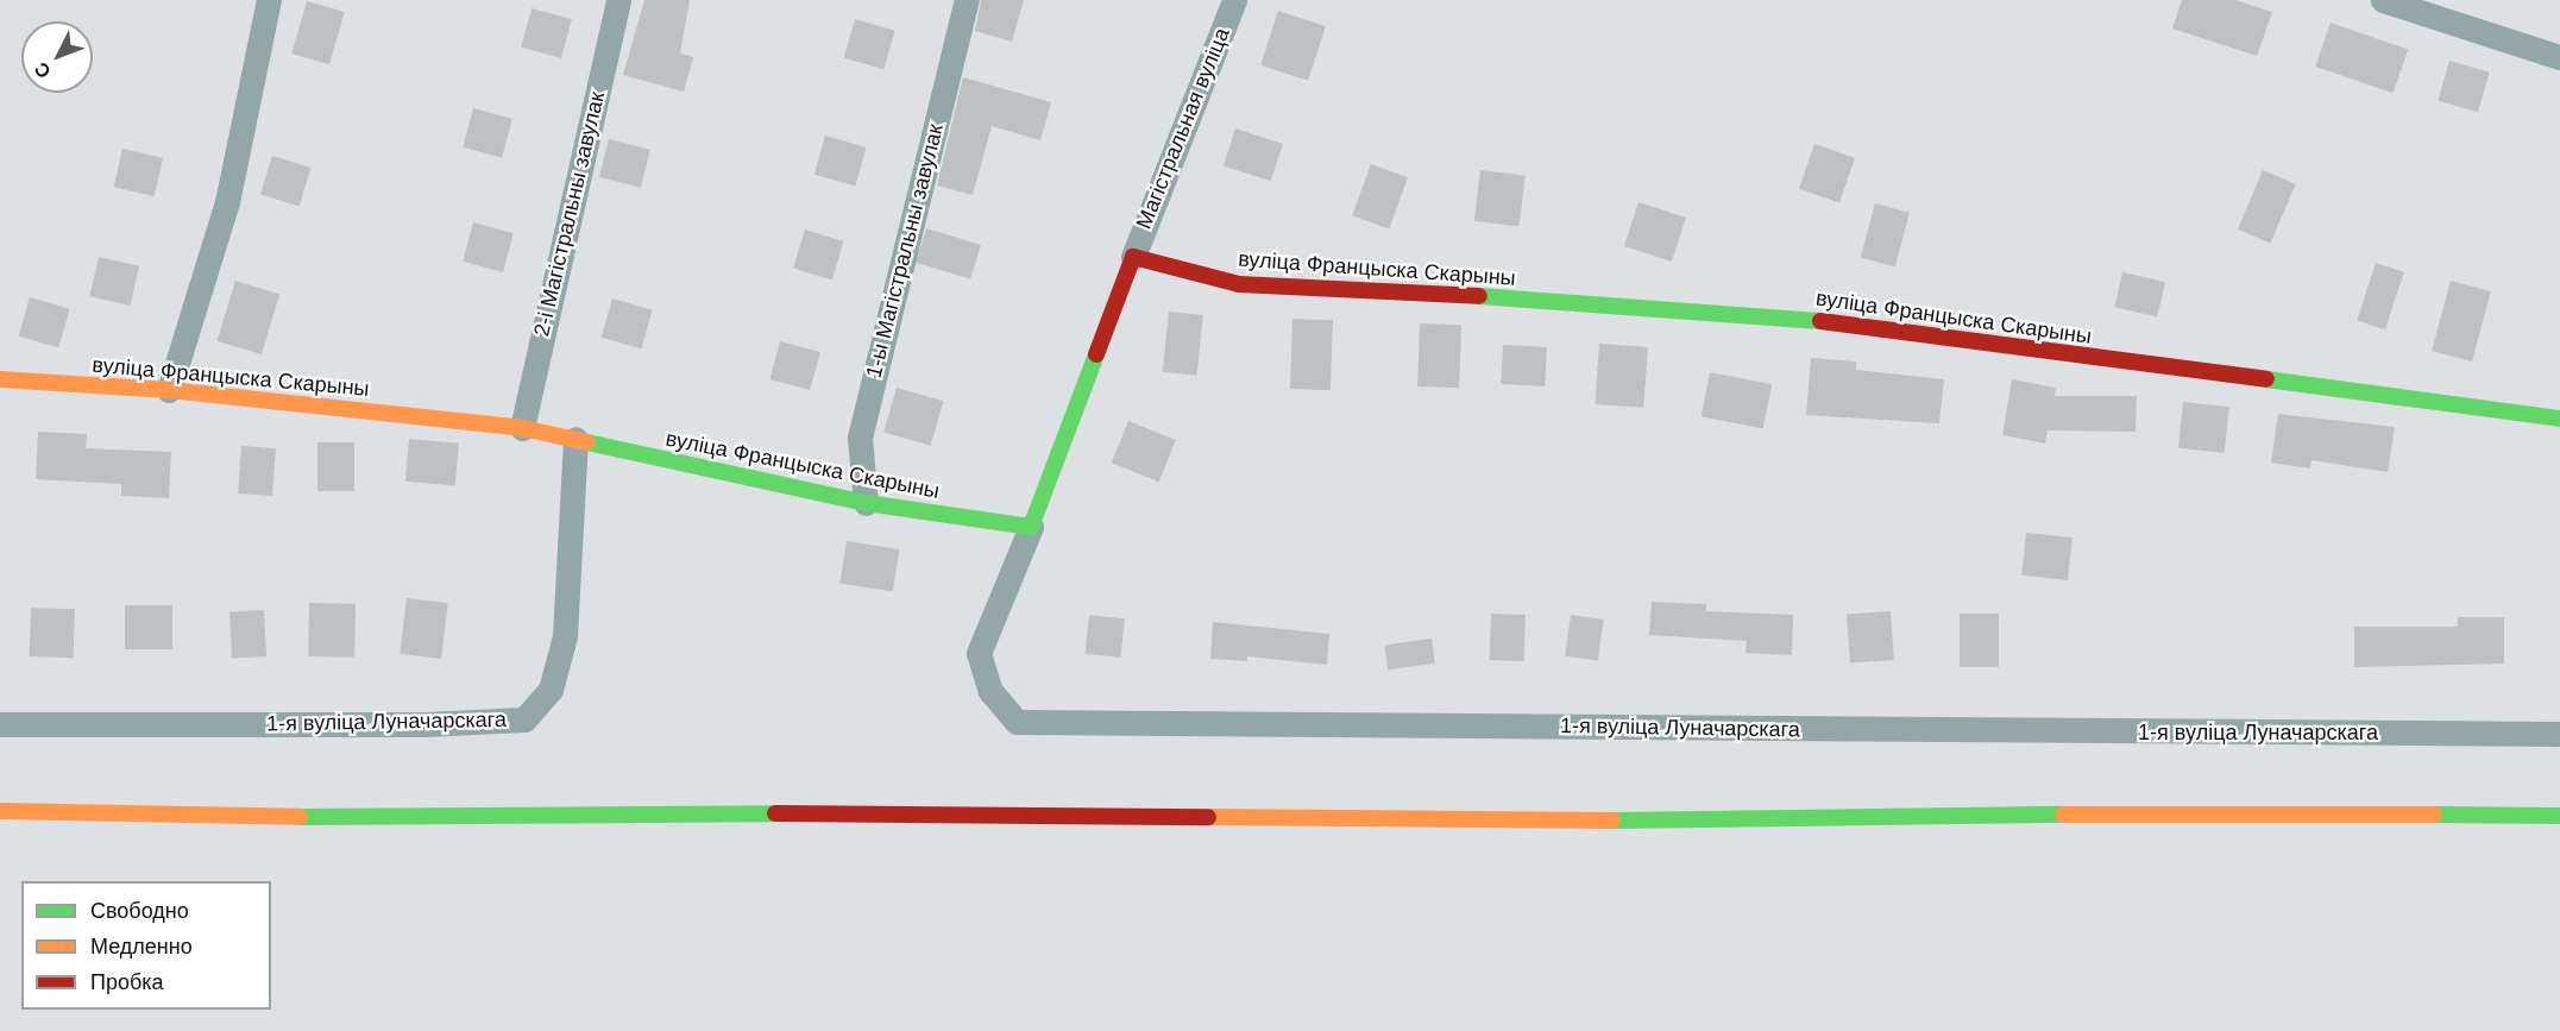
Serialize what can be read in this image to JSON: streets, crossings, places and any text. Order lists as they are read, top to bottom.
{
  "streets": {
    "street": [
      "Магістральная вуліца",
      "2-і Магістральны завулак",
      "1-ы Магістральны завулак",
      "вуліца Францыска Скарыны",
      "1-я вуліца Луначарскага"
    ]
  },
  "crossings": [
    ["Магістральная вуліца", "вуліца Францыска Скарыны"],
    ["2-і Магістральны завулак", "вуліца Францыска Скарыны"],
    ["1-ы Магістральны завулак", "вуліца Францыска Скарыны"],
    ["вуліца Францыска Скарыны", "1-я вуліца Луначарскага"]
  ],
  "legend": ["Свободно", "Медленно", "Пробка"],
  "north": "bottom left"
}
